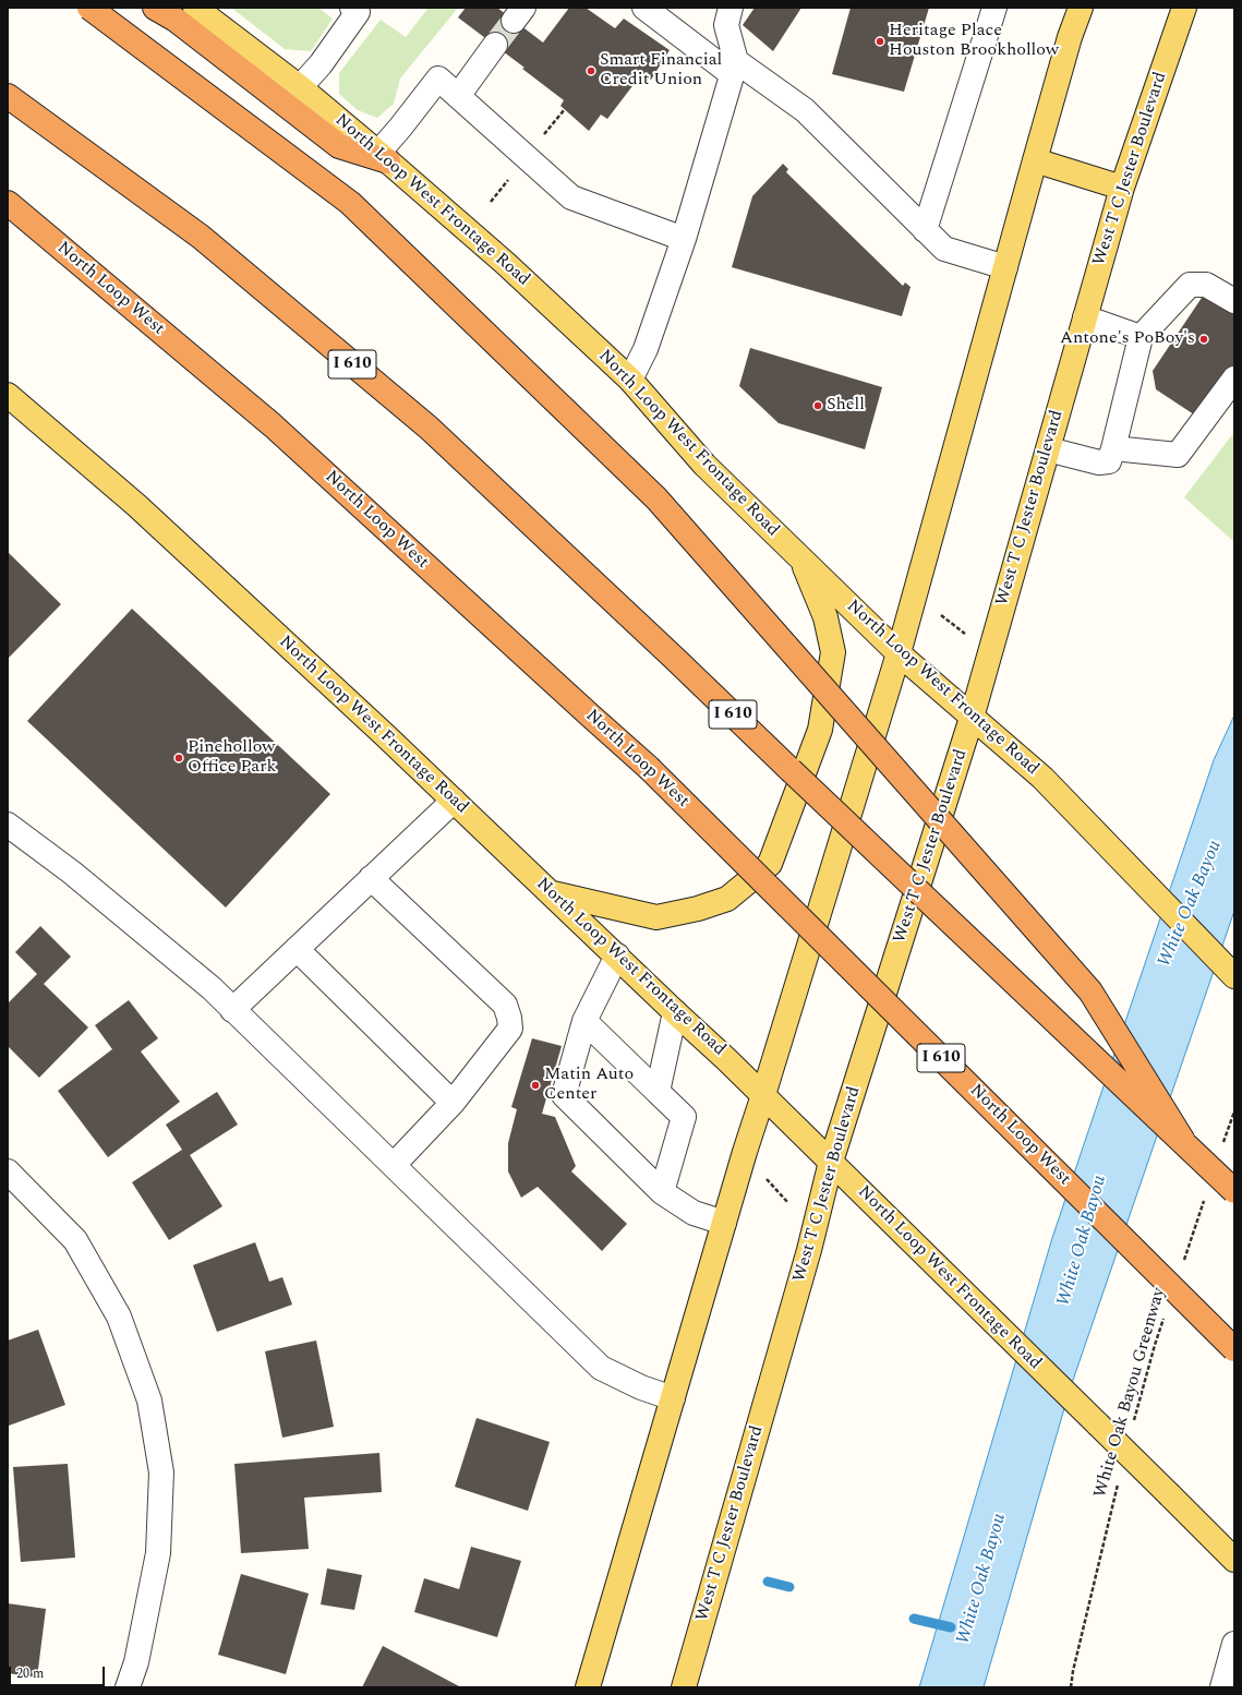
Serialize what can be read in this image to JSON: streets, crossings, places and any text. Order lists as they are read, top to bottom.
{
  "streets": {
    "highway": ["North Loop West", "I 610"],
    "main road": ["West T C Jester Boulevard", "North Loop West Frontage Road"],
    "path": ["White Oak Bayou Greenway"]
  },
  "crossings": [
    ["West T C Jester Boulevard", "North Loop West Frontage Road"]
  ],
  "water": ["White Oak Bayou"],
  "places": [
    "Heritage Place Houston Brookhollow",
    "Smart Financial Credit Union",
    "Antone's PoBoy's",
    "Shell",
    "Pinehollow Office Park",
    "Matin Auto Center"
  ],
  "scale_bar": "20 m"
}
